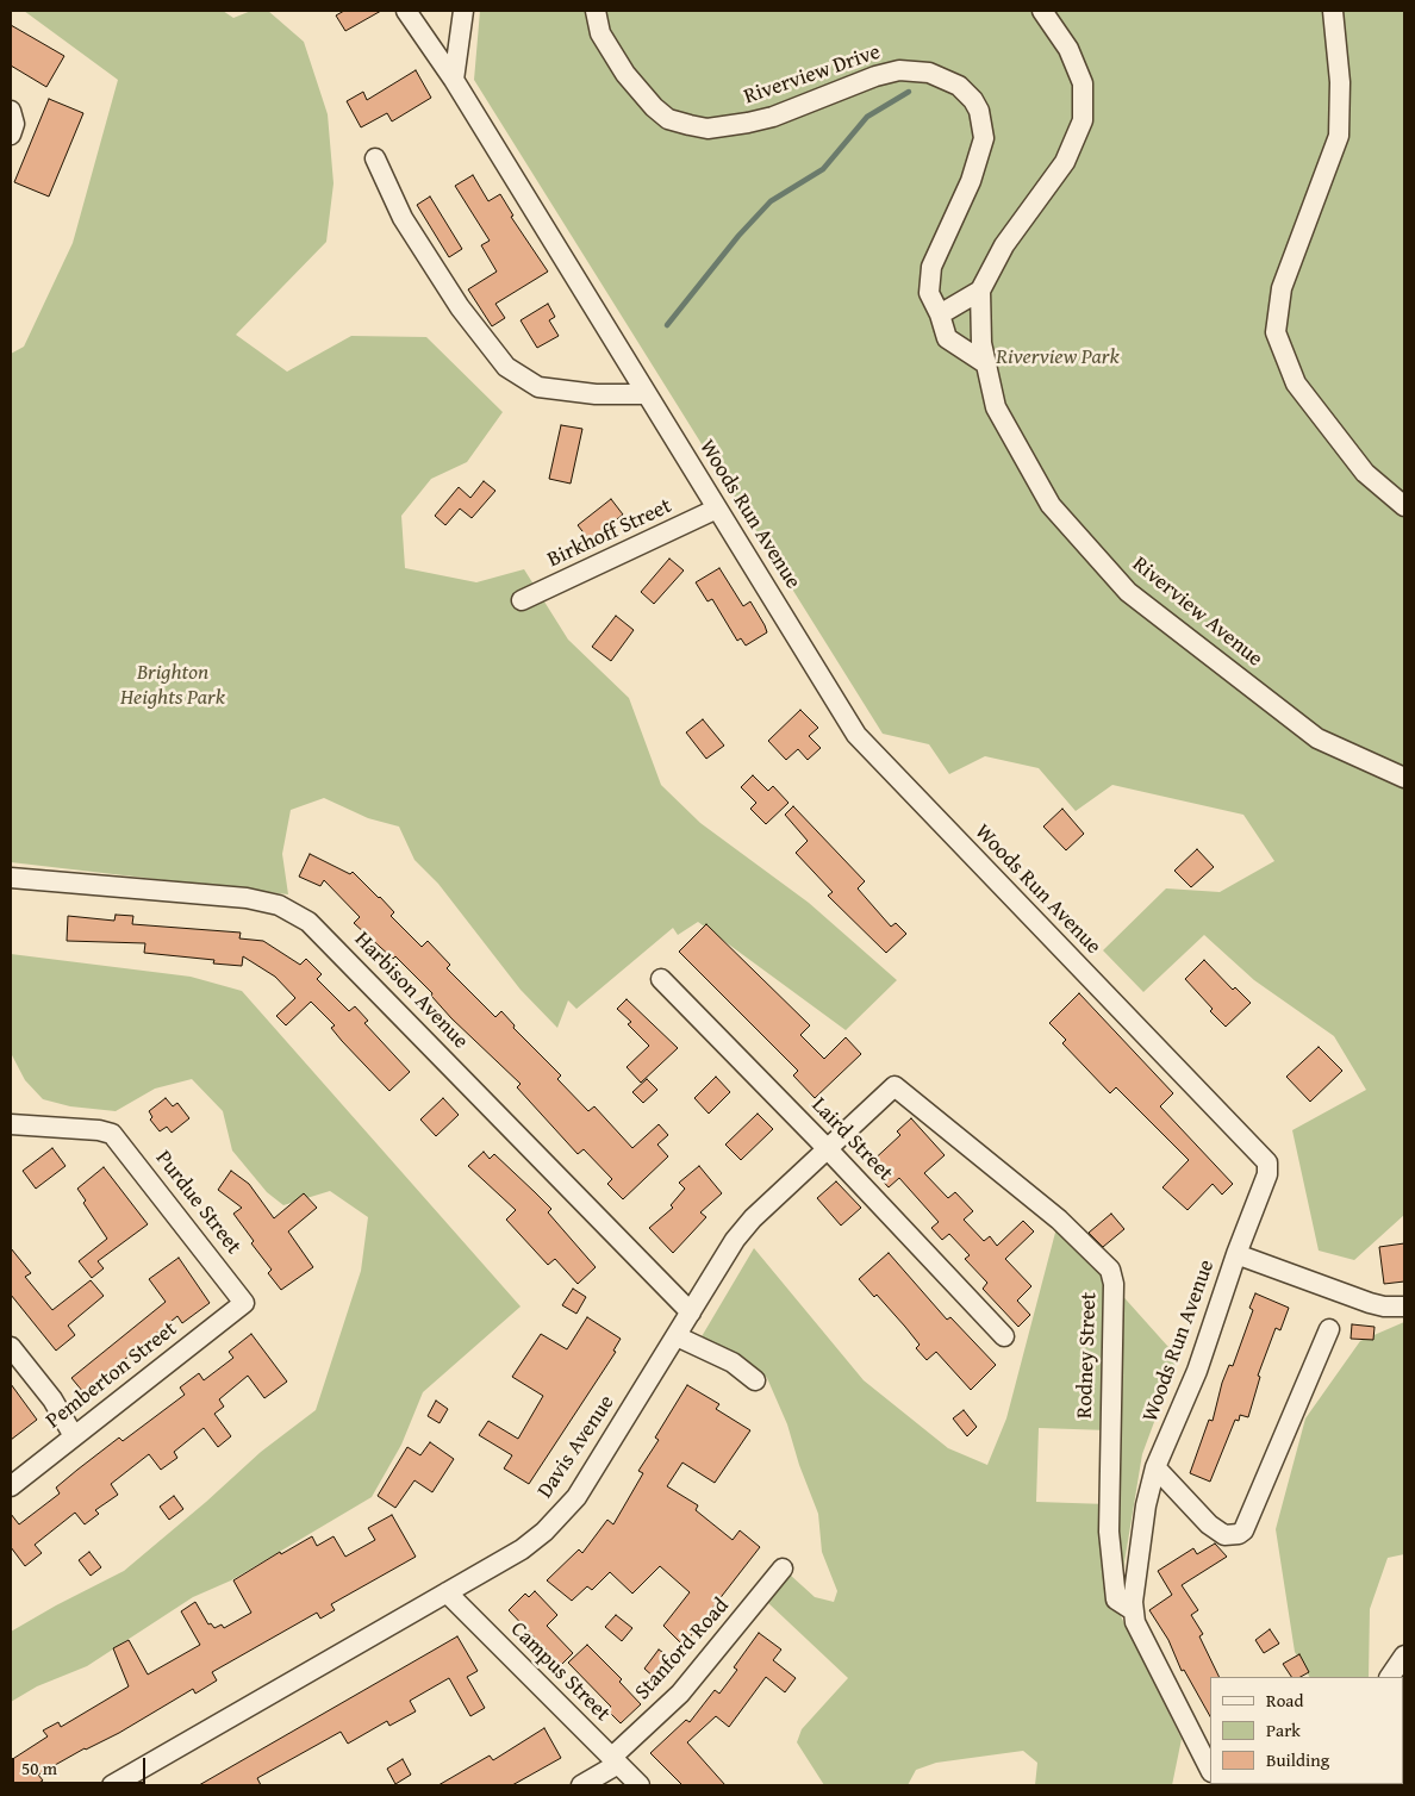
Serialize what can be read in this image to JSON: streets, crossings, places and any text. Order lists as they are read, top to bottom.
{
  "streets": {
    "street": [
      "Riverview Drive",
      "Woods Run Avenue",
      "Birkhoff Street",
      "Riverview Avenue",
      "Harbison Avenue",
      "Laird Street",
      "Purdue Street",
      "Rodney Street",
      "Pemberton Street",
      "Davis Avenue",
      "Stanford Road",
      "Campus Street"
    ]
  },
  "crossings": [
    ["Woods Run Avenue", "Birkhoff Street"],
    ["Woods Run Avenue", "Rodney Street"],
    ["Harbison Avenue", "Davis Avenue"],
    ["Laird Street", "Davis Avenue"],
    ["Purdue Street", "Pemberton Street"],
    ["Rodney Street", "Davis Avenue"],
    ["Davis Avenue", "Campus Street"],
    ["Stanford Road", "Campus Street"]
  ],
  "parks": ["Riverview Park", "Brighton Heights Park"],
  "legend": ["Road", "Park", "Building"],
  "scale_bar": "50 m"
}
